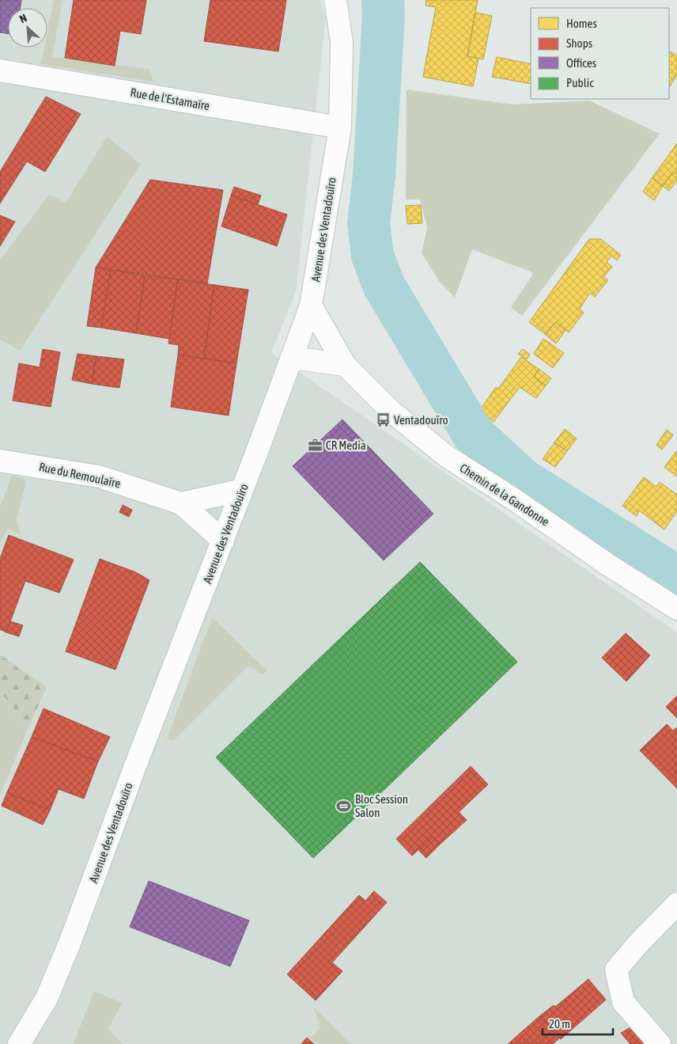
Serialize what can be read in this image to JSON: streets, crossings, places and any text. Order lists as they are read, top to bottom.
{
  "streets": {
    "street": [
      "Rue de l'Estamaïre",
      "Avenue des Ventadouïro",
      "Rue du Remoulaïre",
      "Chemin de la Gandonne"
    ]
  },
  "crossings": [
    ["Rue de l'Estamaïre", "Avenue des Ventadouïro"],
    ["Avenue des Ventadouïro", "Rue du Remoulaïre"],
    ["Avenue des Ventadouïro", "Chemin de la Gandonne"]
  ],
  "places": {
    "bus stop": ["Ventadouïro"],
    "office": ["CR Media"],
    "sports": ["Bloc Session Salon"]
  },
  "legend": [
    "Homes",
    "Shops",
    "Offices",
    "Public"
  ],
  "scale_bar": "20 m",
  "north": "top left"
}
